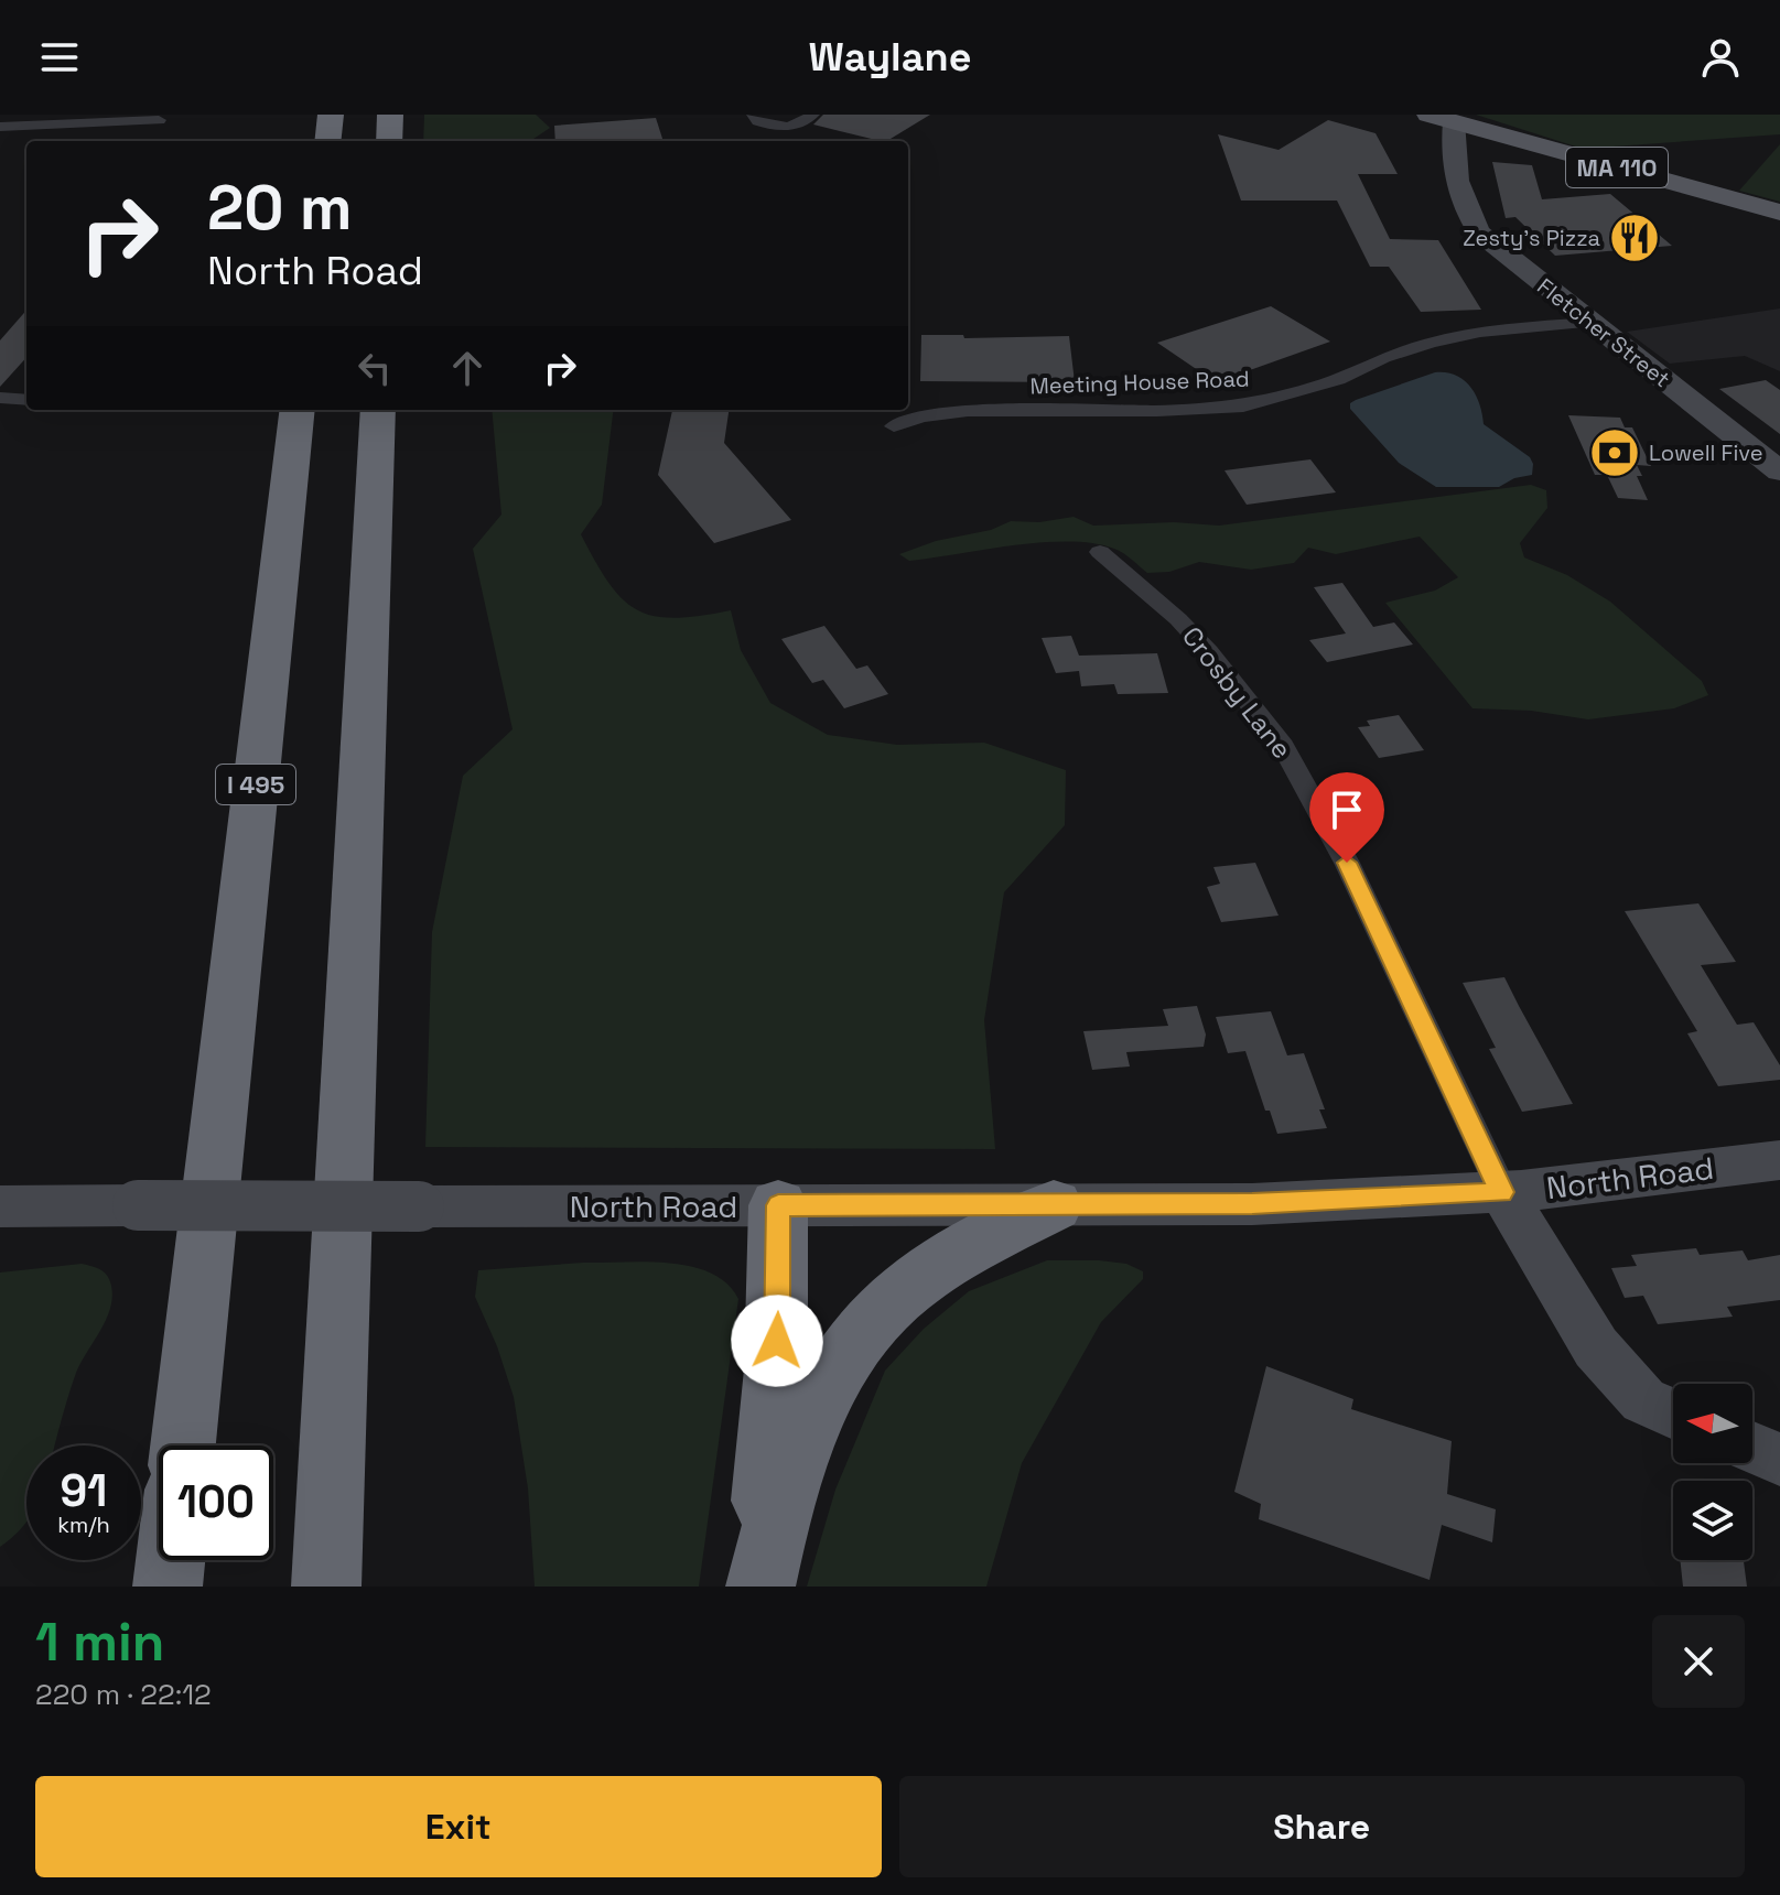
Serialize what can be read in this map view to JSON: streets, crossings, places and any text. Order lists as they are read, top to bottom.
{
  "streets": {
    "highway": ["I 495"],
    "main road": ["MA 110", "Fletcher Street", "North Road"],
    "street": ["Meeting House Road", "Crosby Lane"]
  },
  "crossings": [
    ["MA 110", "Fletcher Street"],
    ["Fletcher Street", "Meeting House Road"],
    ["Crosby Lane", "North Road"]
  ],
  "places": {
    "restaurant": ["Zesty's Pizza"],
    "bank": ["Lowell Five"]
  },
  "north": "left",
  "page": {
    "header": "Waylane",
    "turn": ["20 m", "North Road"],
    "speed": "91 km/h",
    "limit": "100",
    "heading": ["1 min", "220 m · 22:12"],
    "buttons": ["Exit", "Share"]
  }
}
